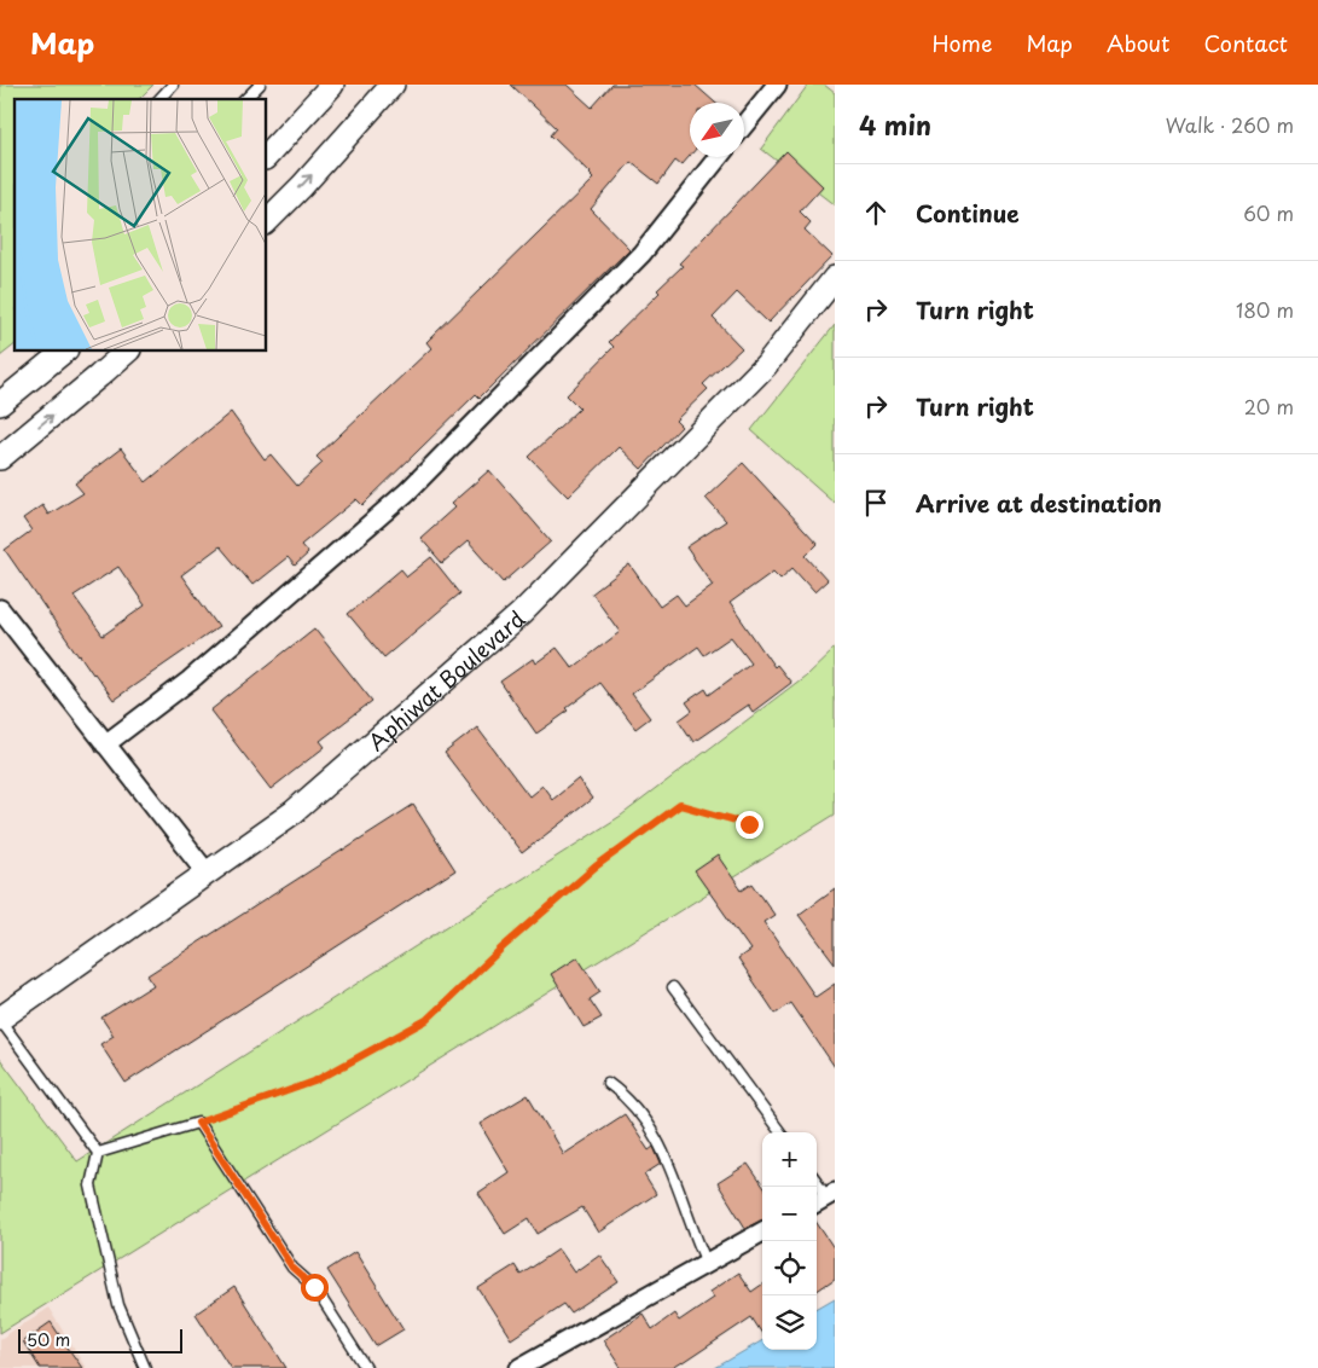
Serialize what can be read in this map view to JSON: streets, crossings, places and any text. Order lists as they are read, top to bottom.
{
  "streets": {
    "street": ["Aphiwat Boulevard"]
  },
  "scale_bar": "50 m",
  "north": "bottom left",
  "page": {
    "header": "Map",
    "nav": [
      "Home",
      "Map",
      "About",
      "Contact"
    ],
    "heading": ["4 min", "Walk · 260 m"],
    "list": [
      ["Continue", "60 m"],
      ["Turn right", "180 m"],
      ["Turn right", "20 m"],
      "Arrive at destination"
    ],
    "map_buttons": ["+", "−"],
    "scale": "50 m"
  }
}
